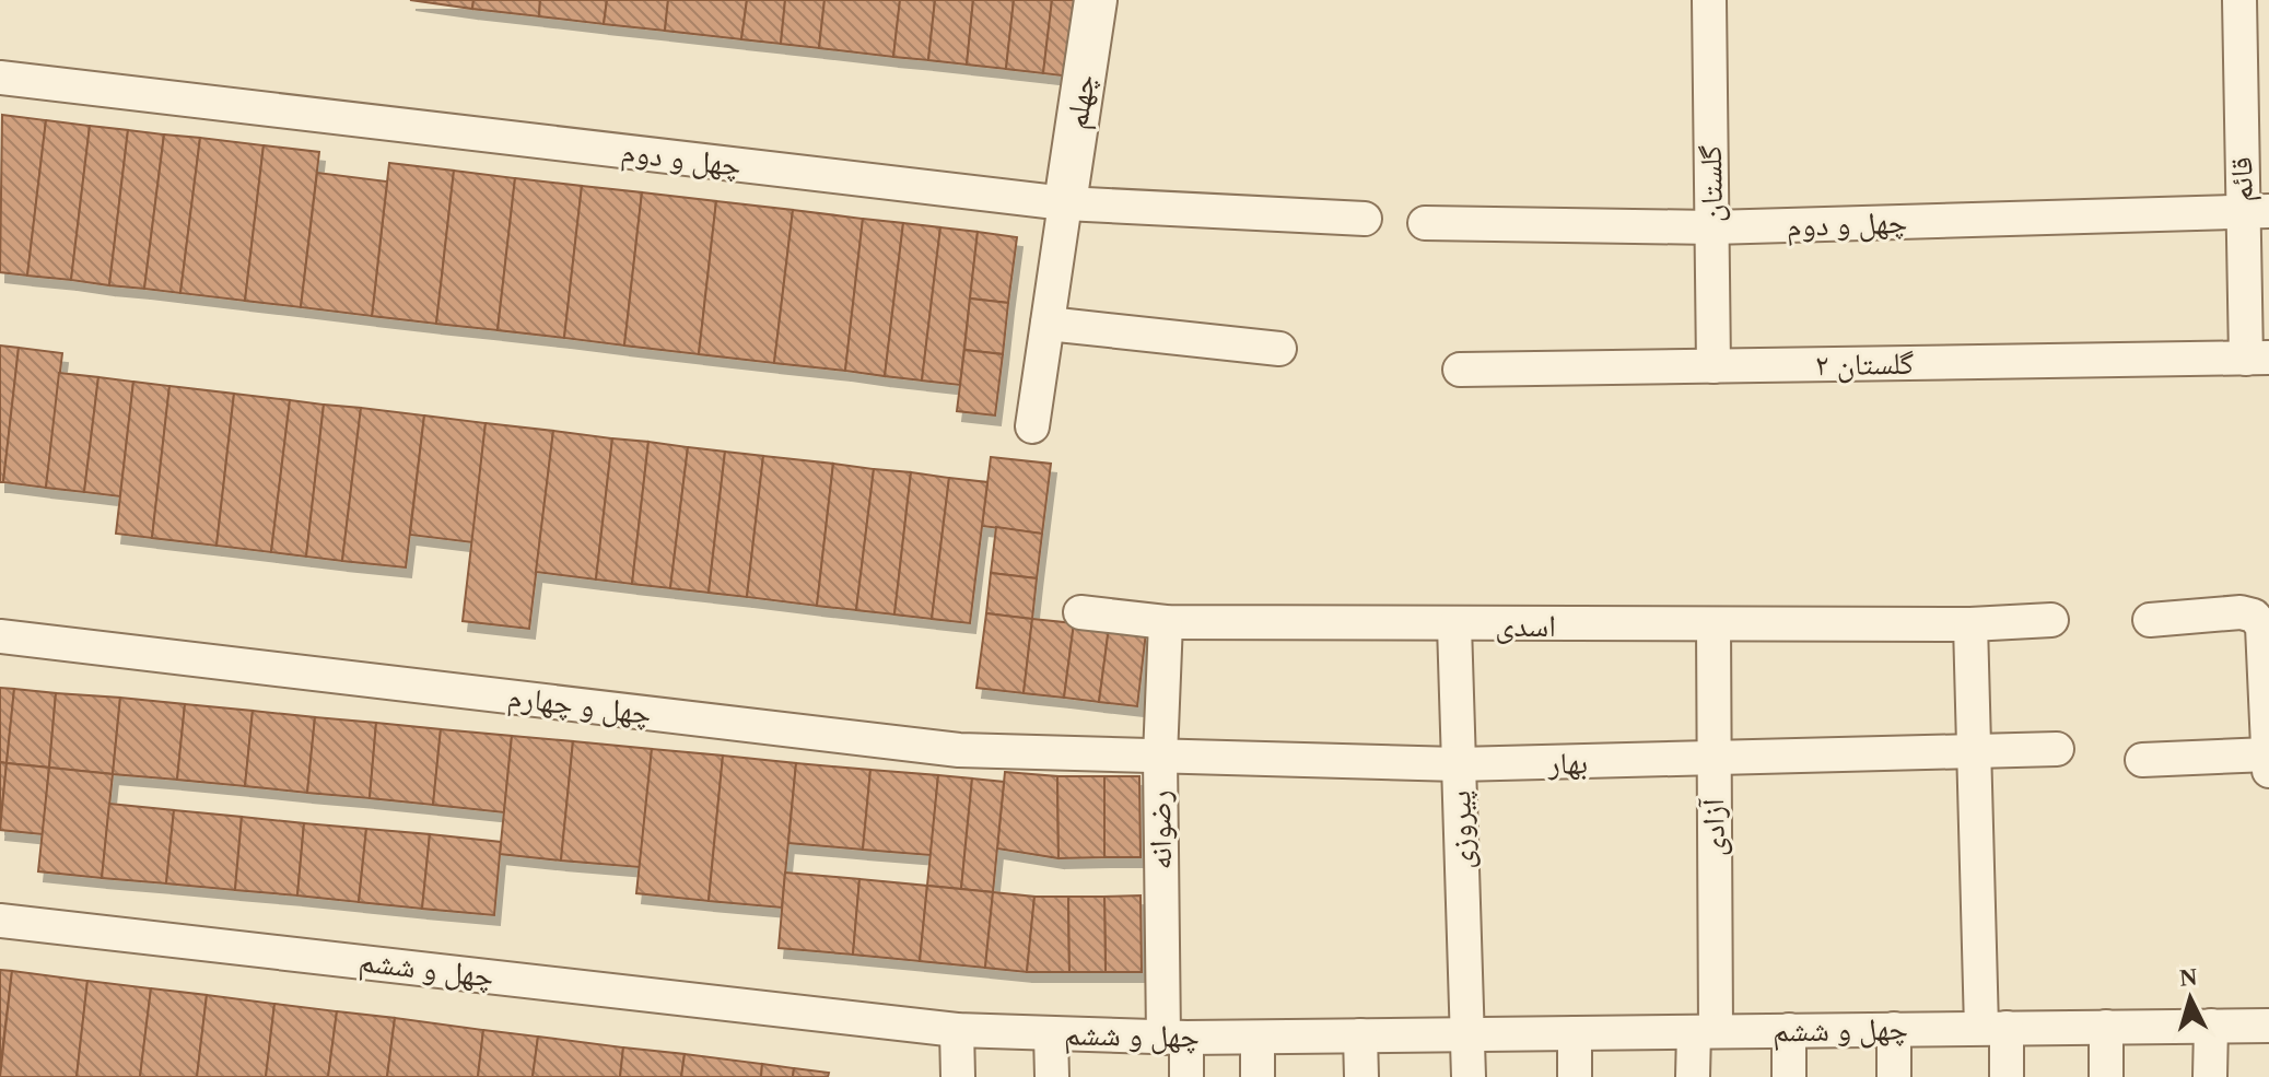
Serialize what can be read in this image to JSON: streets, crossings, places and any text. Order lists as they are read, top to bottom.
{
  "streets": {
    "street": [
      "چهلم",
      "چهل و دوم",
      "قائم",
      "گلستان",
      "گلستان ۲",
      "اسدی",
      "چهل و چهارم",
      "بهار",
      "آزادی",
      "رضوانه",
      "پیروزی",
      "چهل و ششم"
    ]
  },
  "crossings": [
    ["چهلم", "چهل و دوم"],
    ["چهل و دوم", "قائم"],
    ["چهل و دوم", "گلستان"],
    ["قائم", "گلستان ۲"],
    ["گلستان", "گلستان ۲"],
    ["اسدی", "آزادی"],
    ["اسدی", "رضوانه"],
    ["اسدی", "پیروزی"],
    ["چهل و چهارم", "بهار"],
    ["چهل و چهارم", "رضوانه"],
    ["بهار", "آزادی"],
    ["بهار", "رضوانه"],
    ["بهار", "پیروزی"],
    ["آزادی", "چهل و ششم"],
    ["رضوانه", "چهل و ششم"],
    ["پیروزی", "چهل و ششم"]
  ],
  "north": "top"
}
